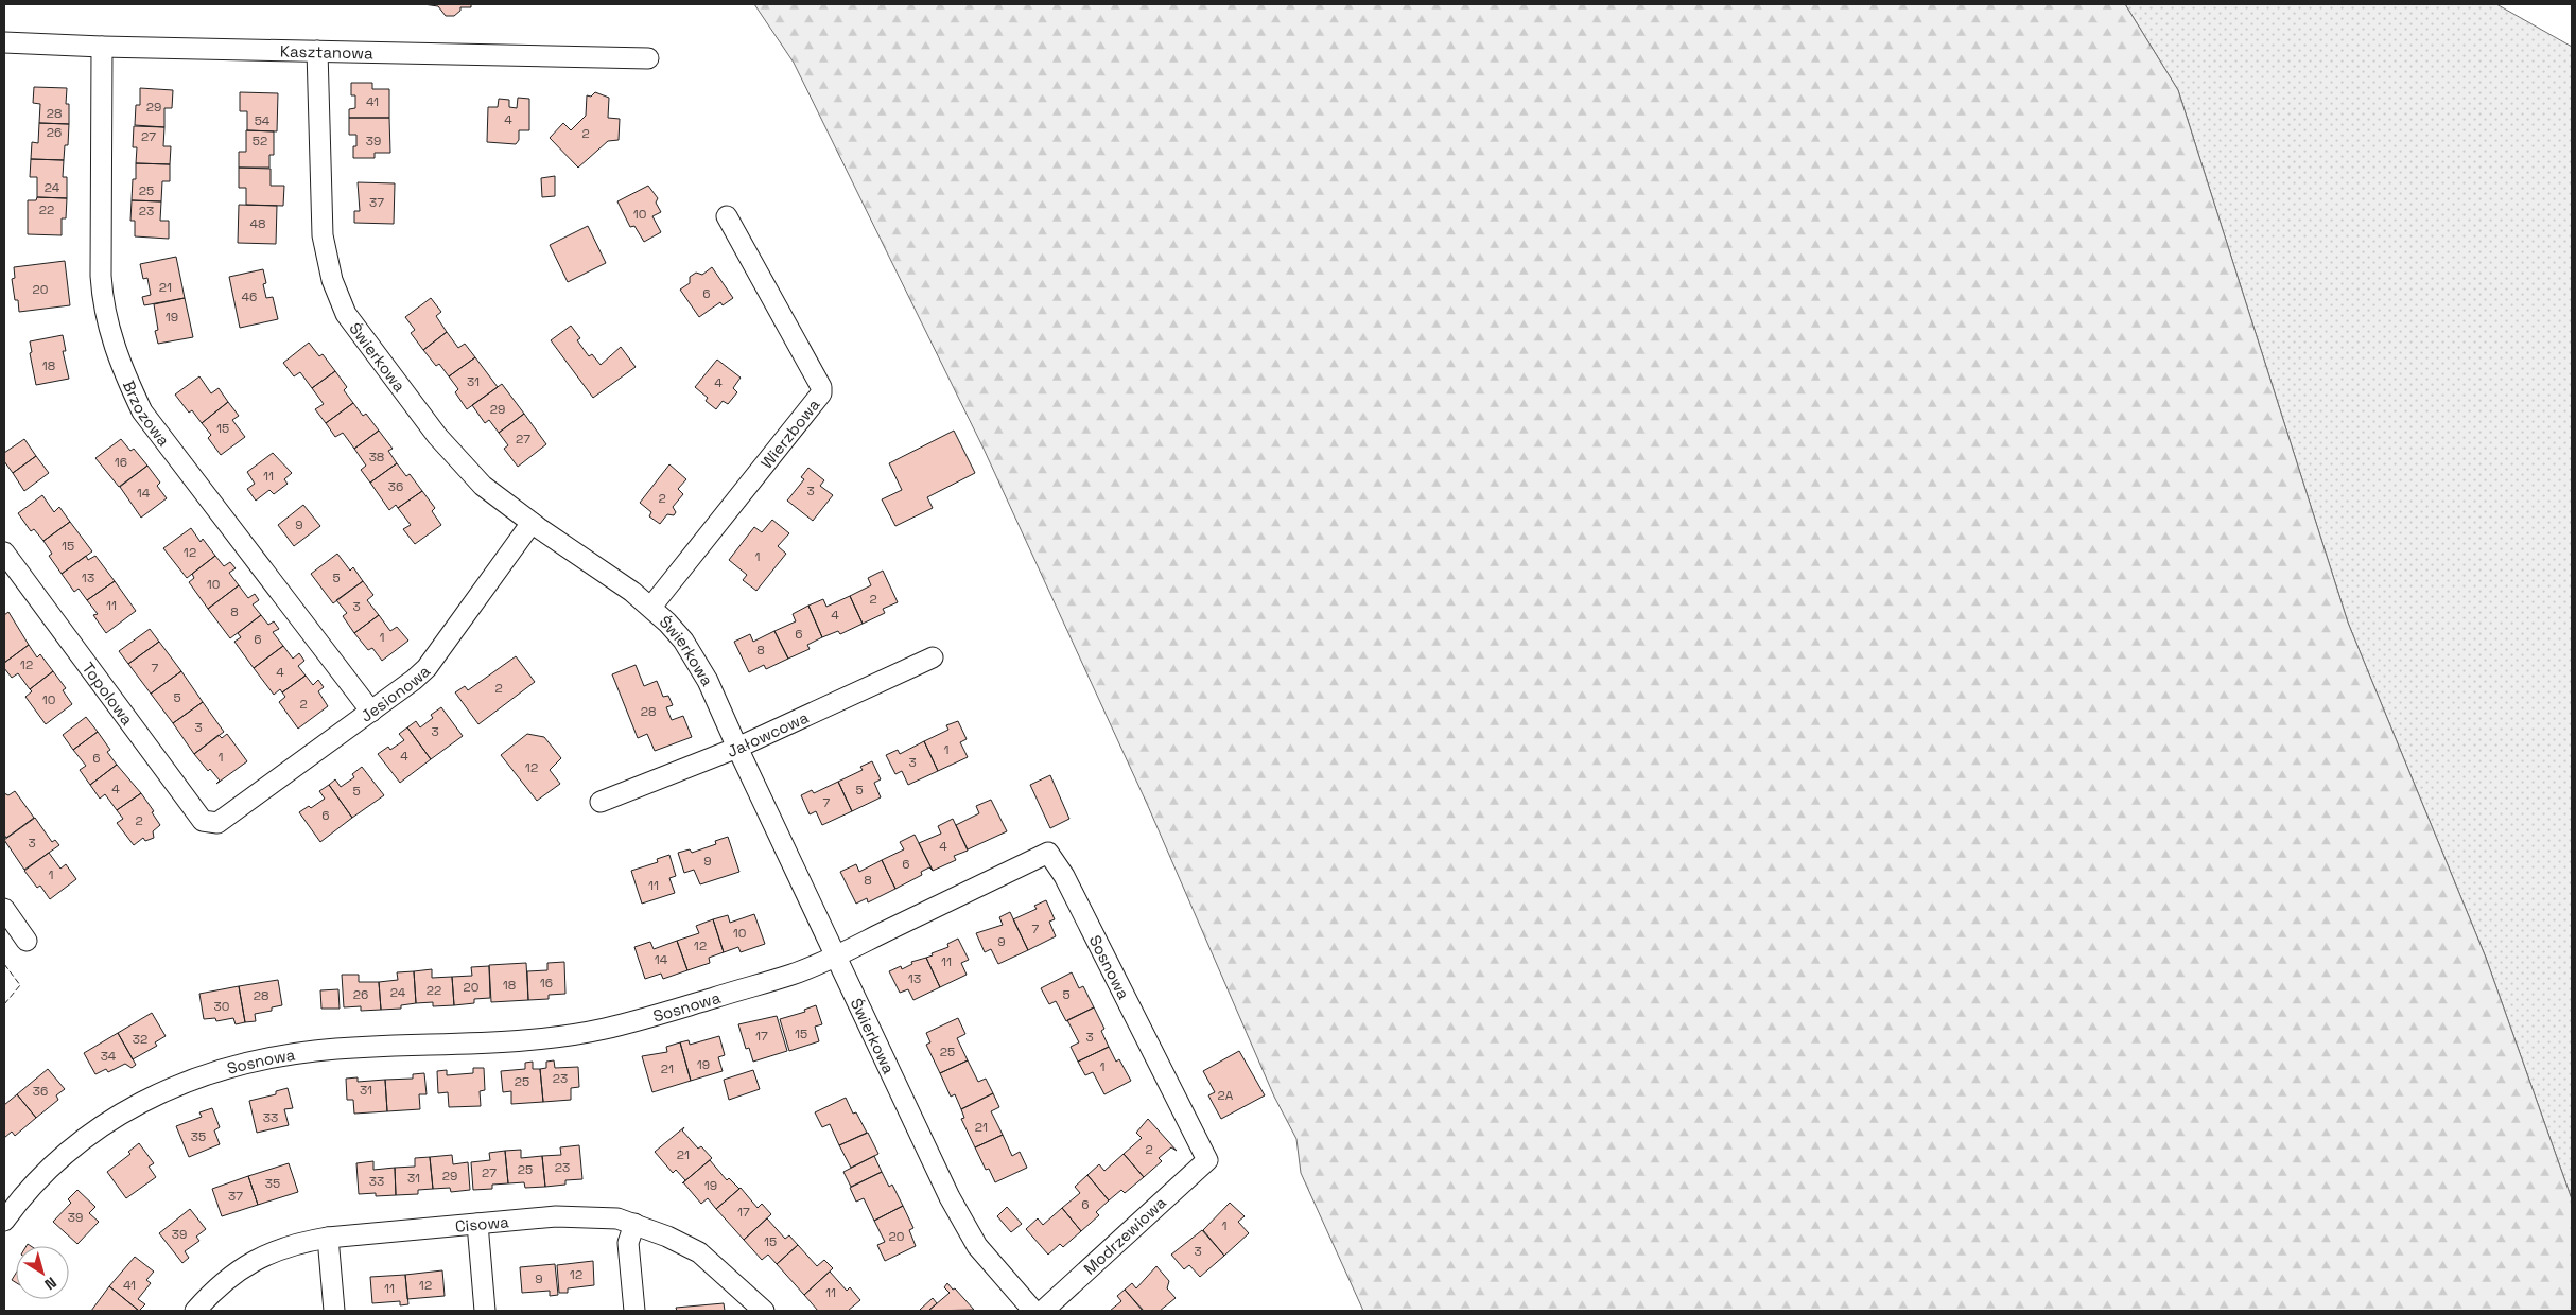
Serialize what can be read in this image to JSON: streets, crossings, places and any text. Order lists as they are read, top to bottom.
{
  "streets": {
    "street": [
      "Kasztanowa",
      "Świerkowa",
      "Brzozowa",
      "Wierzbowa",
      "Jesionowa",
      "Topolowa",
      "Jałowcowa",
      "Sosnowa",
      "Cisowa",
      "Modrzewiowa"
    ]
  },
  "crossings": [
    ["Kasztanowa", "Świerkowa"],
    ["Kasztanowa", "Brzozowa"],
    ["Świerkowa", "Wierzbowa"],
    ["Świerkowa", "Jesionowa"],
    ["Świerkowa", "Jałowcowa"],
    ["Świerkowa", "Sosnowa"],
    ["Brzozowa", "Jesionowa"],
    ["Jesionowa", "Topolowa"],
    ["Sosnowa", "Modrzewiowa"]
  ],
  "house_numbers": [
    "41",
    "29",
    "28",
    "4",
    "54",
    "26",
    "2",
    "27",
    "52",
    "39",
    "24",
    "25",
    "37",
    "22",
    "23",
    "10",
    "48",
    "21",
    "20",
    "6",
    "46",
    "19",
    "18",
    "31",
    "4",
    "29",
    "15",
    "27",
    "38",
    "16",
    "11",
    "36",
    "3",
    "14",
    "2",
    "9",
    "15",
    "12",
    "1",
    "13",
    "5",
    "10",
    "2",
    "11",
    "3",
    "8",
    "4",
    "6",
    "1",
    "6",
    "8",
    "12",
    "7",
    "4",
    "2",
    "5",
    "10",
    "2",
    "28",
    "3",
    "3",
    "1",
    "4",
    "1",
    "6",
    "3",
    "12",
    "4",
    "5",
    "5",
    "7",
    "6",
    "2",
    "3",
    "4",
    "9",
    "6",
    "1",
    "8",
    "11",
    "7",
    "10",
    "9",
    "12",
    "14",
    "11",
    "13",
    "16",
    "18",
    "20",
    "22",
    "24",
    "26",
    "5",
    "28",
    "30",
    "15",
    "17",
    "3",
    "32",
    "25",
    "34",
    "19",
    "1",
    "21",
    "23",
    "25",
    "31",
    "36",
    "2A",
    "33",
    "21",
    "35",
    "2",
    "21",
    "23",
    "25",
    "27",
    "29",
    "31",
    "33",
    "35",
    "19",
    "37",
    "6",
    "17",
    "39",
    "1",
    "39",
    "20",
    "15",
    "3",
    "12",
    "9",
    "41",
    "12",
    "11",
    "11"
  ],
  "north": "bottom right"
}
